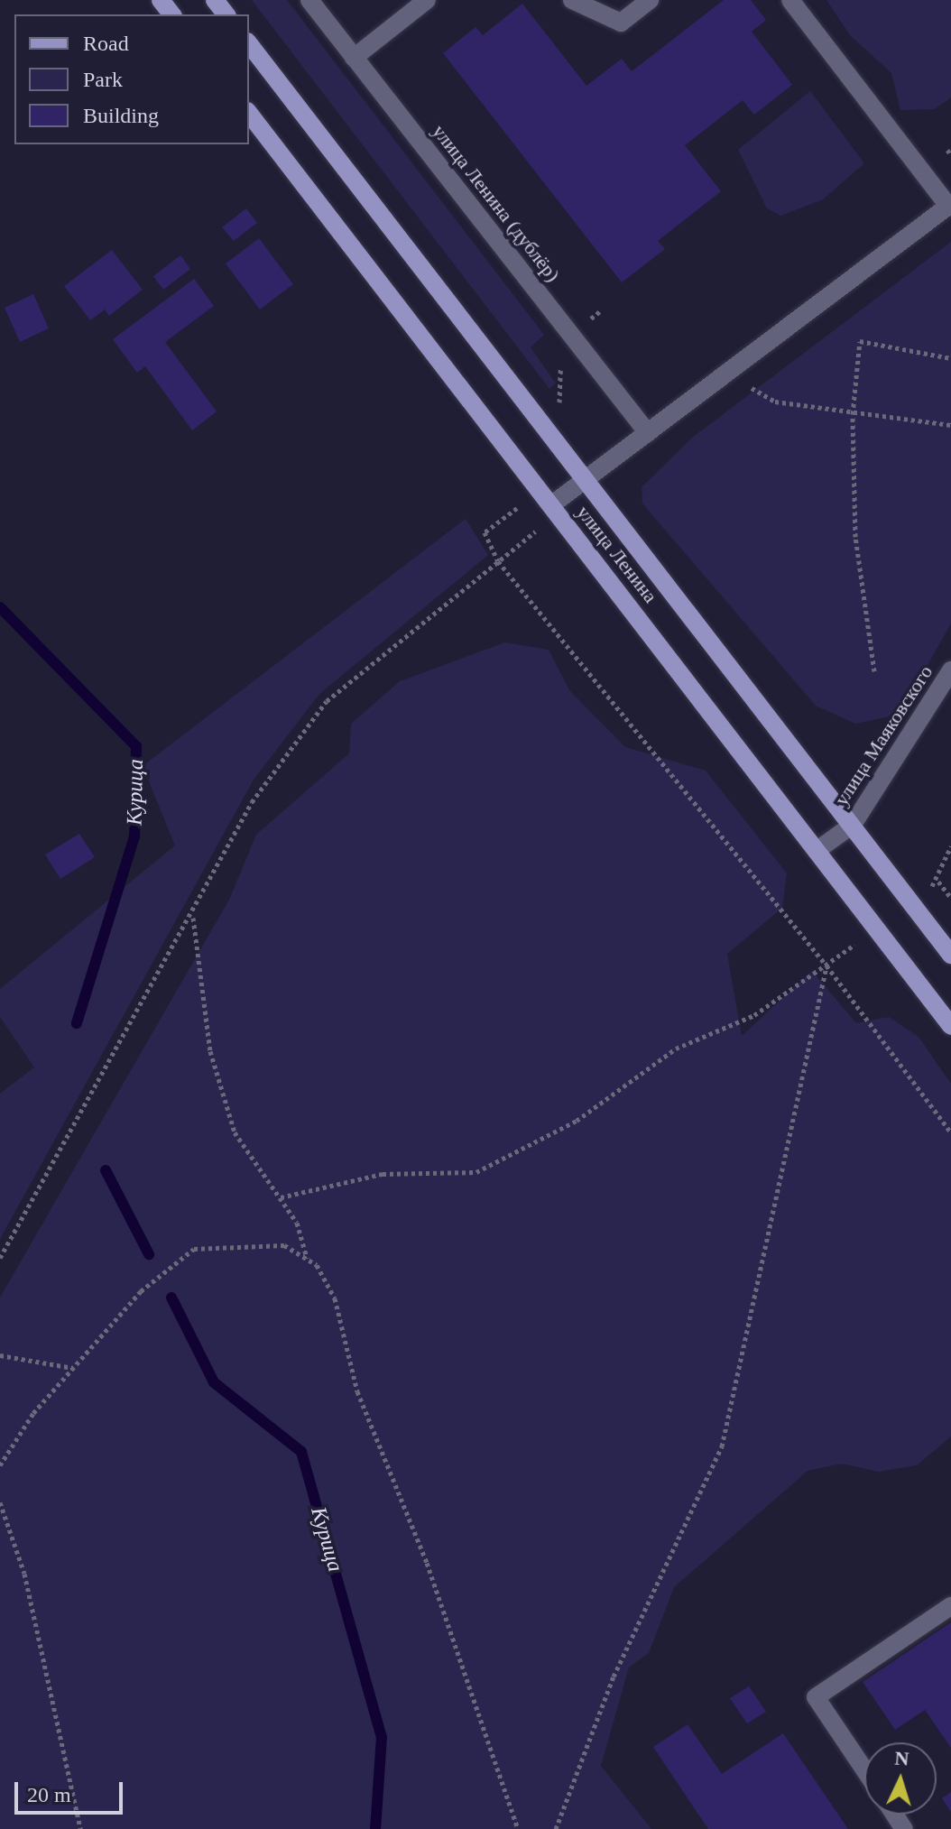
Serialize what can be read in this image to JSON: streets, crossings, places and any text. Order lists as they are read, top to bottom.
{
  "streets": {
    "main road": ["улица Ленина"],
    "street": ["улица Ленина (дублёр)", "улица Маяковского"]
  },
  "crossings": [
    ["улица Ленина", "улица Маяковского"]
  ],
  "water": ["Курица"],
  "legend": ["Road", "Park", "Building"],
  "scale_bar": "20 m",
  "north": "top"
}
